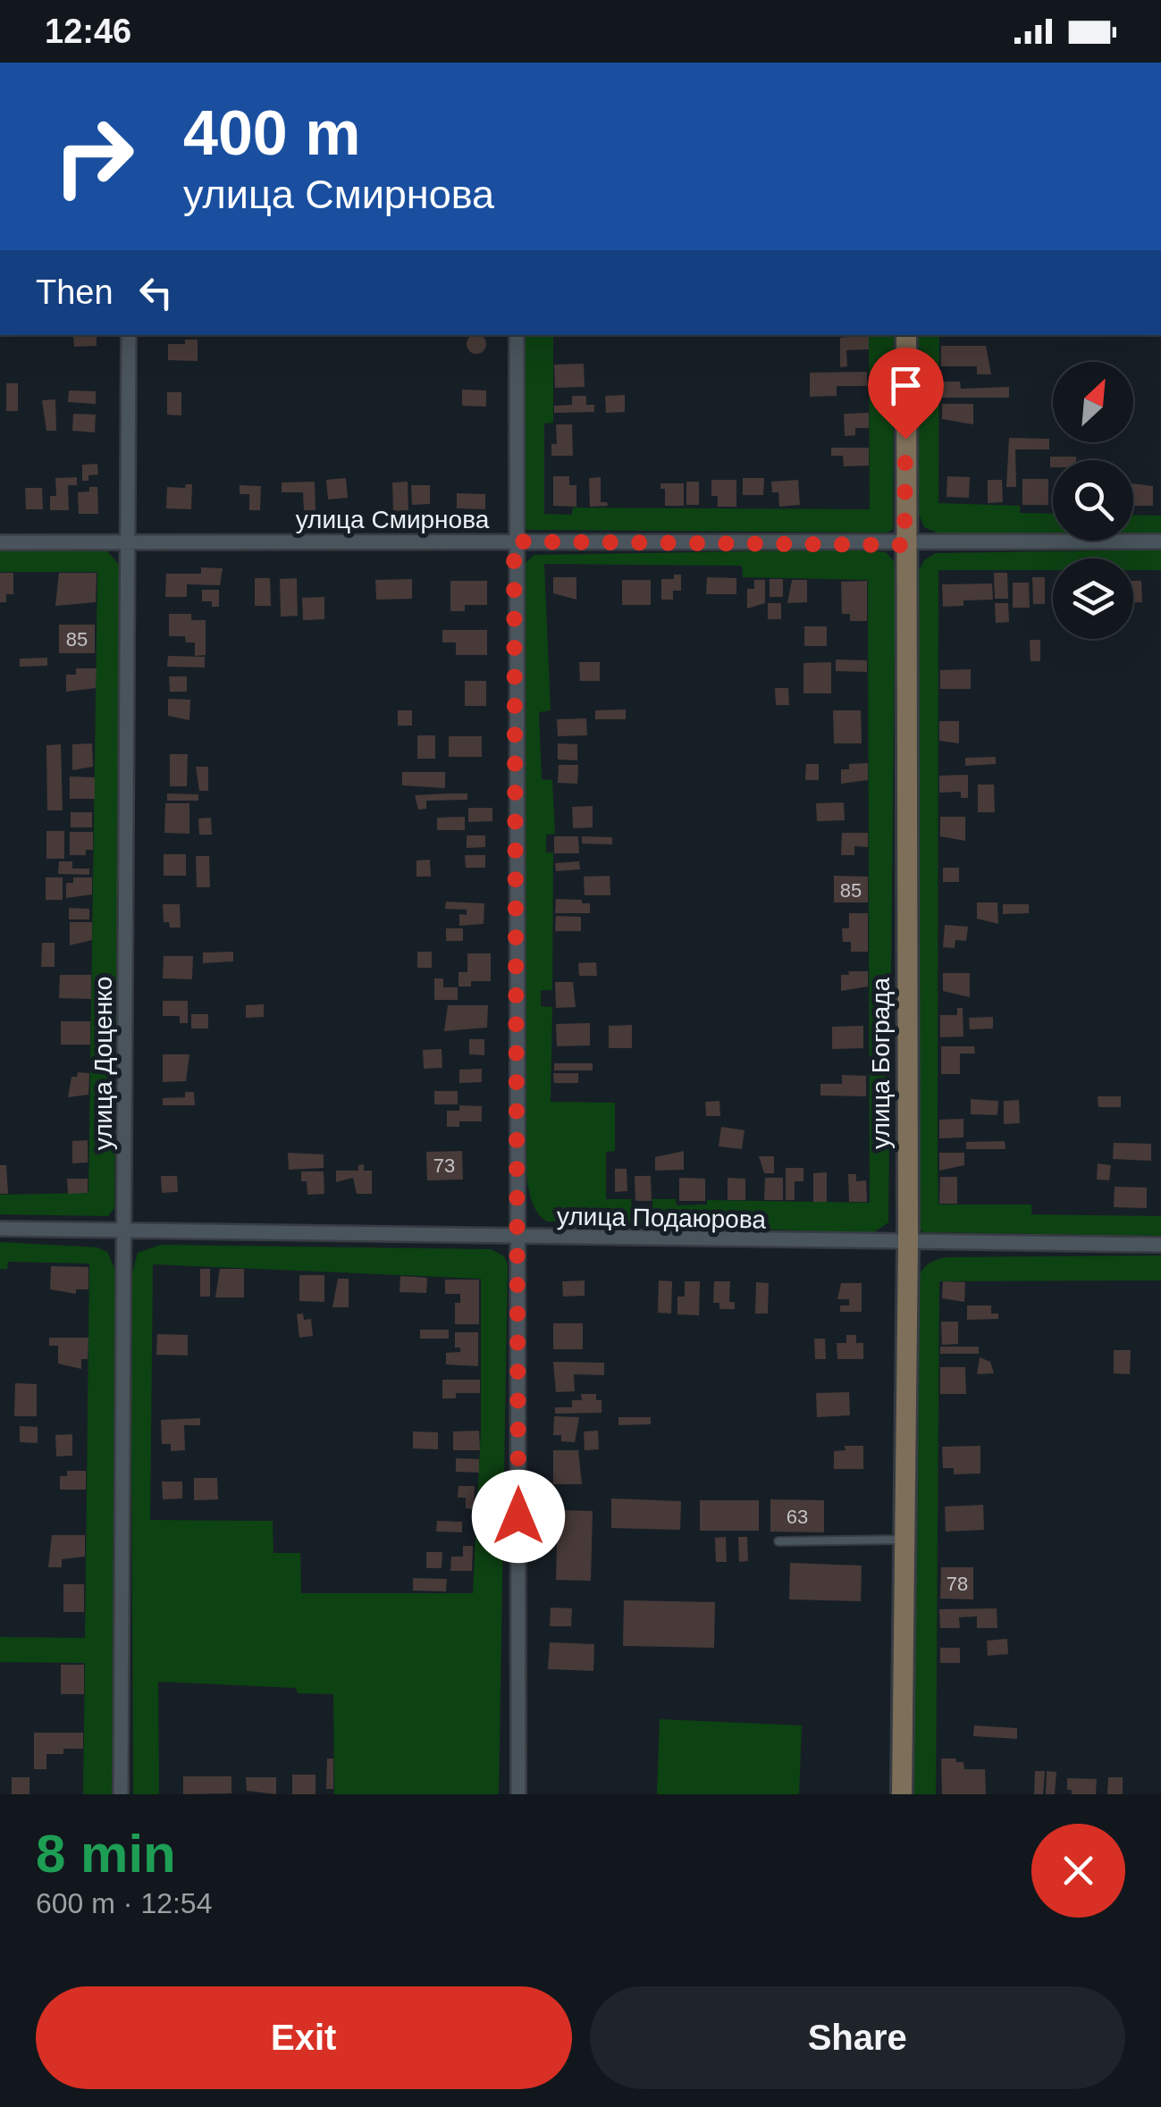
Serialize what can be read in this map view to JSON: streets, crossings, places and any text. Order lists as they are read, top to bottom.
{
  "streets": {
    "street": [
      "улица Смирнова",
      "улица Доценко",
      "улица Бограда",
      "улица Подаюрова"
    ]
  },
  "crossings": [
    ["улица Смирнова", "улица Доценко"],
    ["улица Смирнова", "улица Бограда"],
    ["улица Доценко", "улица Подаюрова"],
    ["улица Бограда", "улица Подаюрова"]
  ],
  "house_numbers": [
    "85",
    "85",
    "73",
    "63",
    "78"
  ],
  "north": "top right",
  "page": {
    "status": "12:46",
    "turn": ["400 m", "улица Смирнова"],
    "then": "Then",
    "heading": ["8 min", "600 m · 12:54"],
    "buttons": ["Exit", "Share"]
  }
}
